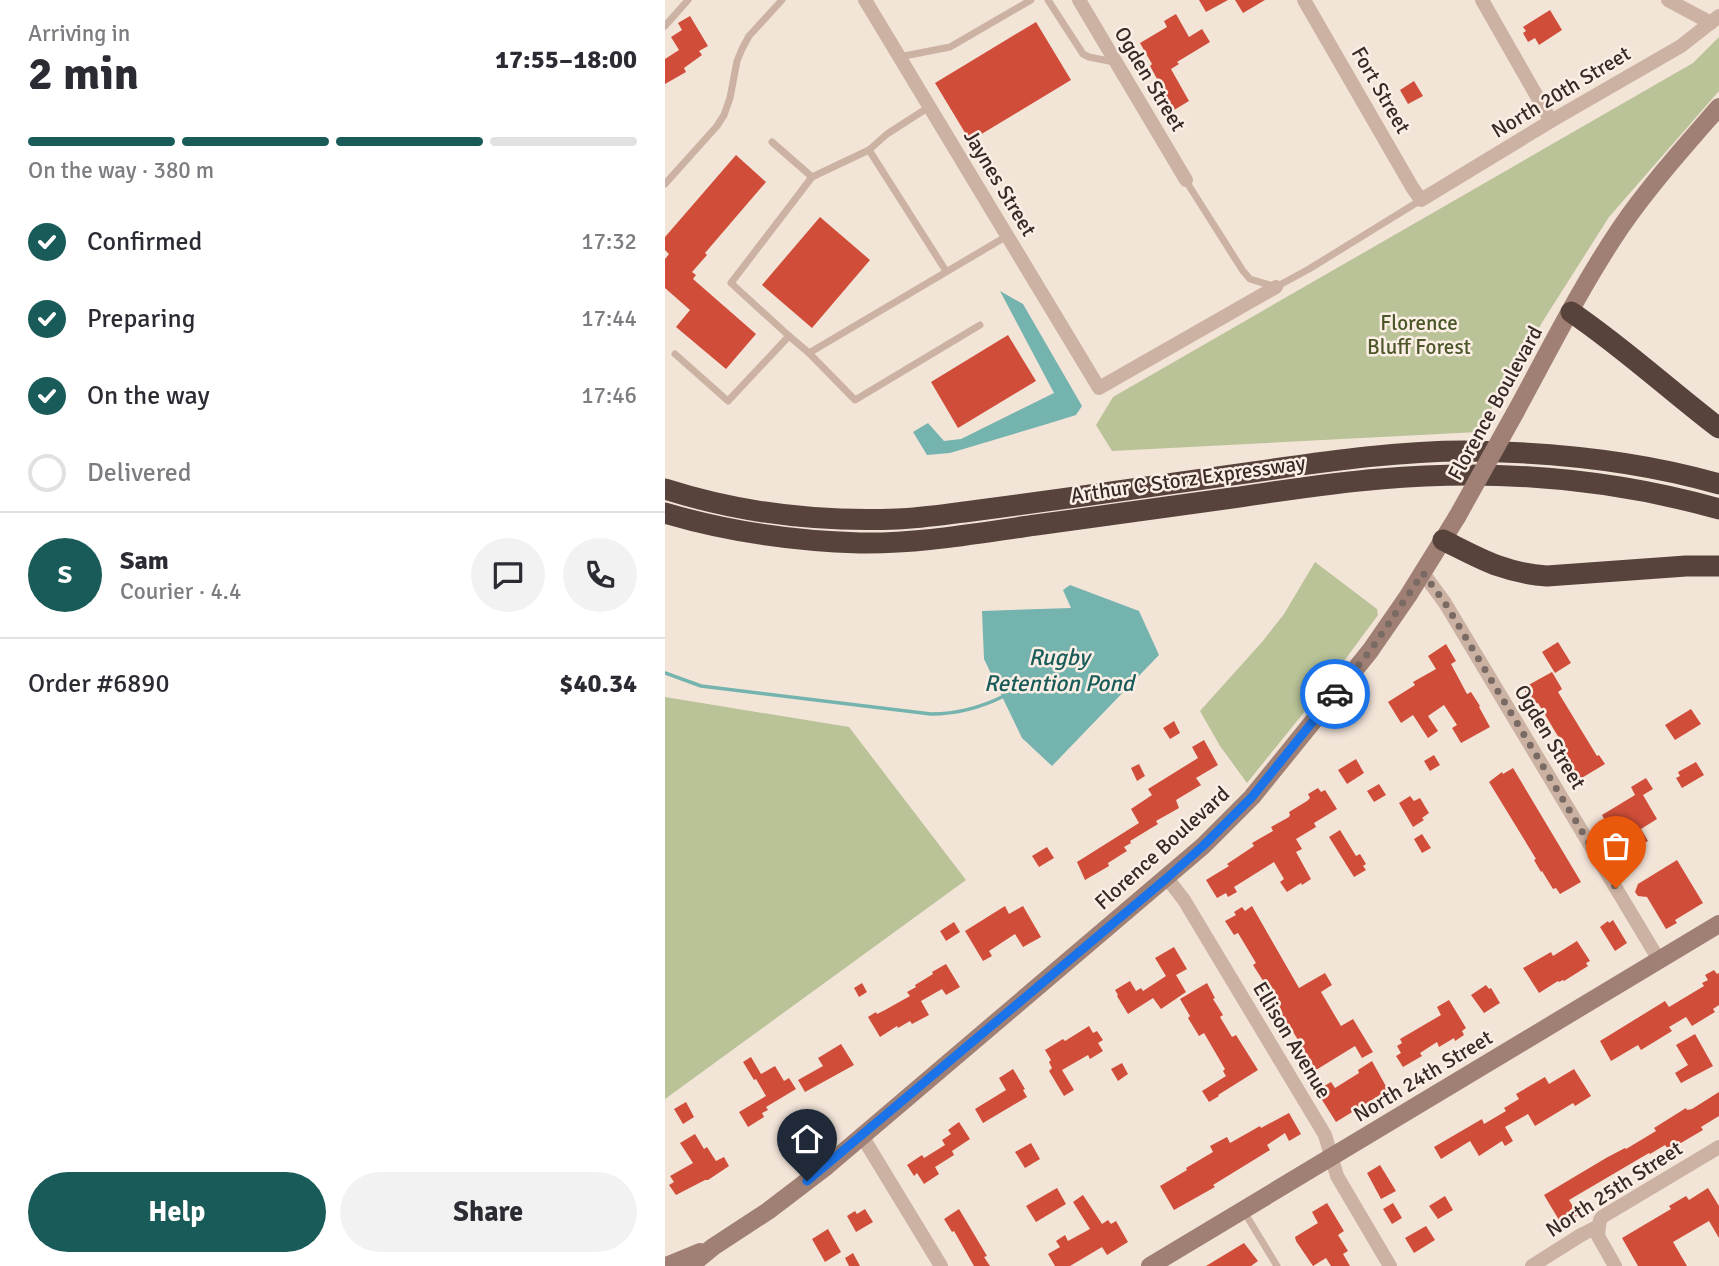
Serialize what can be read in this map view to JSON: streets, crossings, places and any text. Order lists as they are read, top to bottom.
{
  "streets": {
    "highway": ["Arthur C Storz Expressway"],
    "street": [
      "Ogden Street",
      "Fort Street",
      "North 20th Street",
      "Jaynes Street",
      "Florence Boulevard",
      "Ellison Avenue",
      "North 24th Street",
      "North 25th Street"
    ]
  },
  "crossings": [
    ["Ogden Street", "Florence Boulevard"],
    ["Ogden Street", "North 24th Street"],
    ["Fort Street", "North 20th Street"],
    ["Florence Boulevard", "Ellison Avenue"],
    ["Ellison Avenue", "North 24th Street"]
  ],
  "water": ["Rugby Retention Pond"],
  "parks": ["Florence Bluff Forest"],
  "page": {
    "heading": ["2 min", "Arriving in", "17:55–18:00"],
    "panel": [
      "Sam",
      "Courier · 4.4",
      "Order #6890",
      "$40.34"
    ],
    "bar": "On the way · 380 m",
    "list": [
      ["Confirmed", "17:32"],
      ["Preparing", "17:44"],
      ["On the way", "17:46"],
      "Delivered"
    ],
    "round": "S",
    "buttons": ["Help", "Share"]
  }
}
